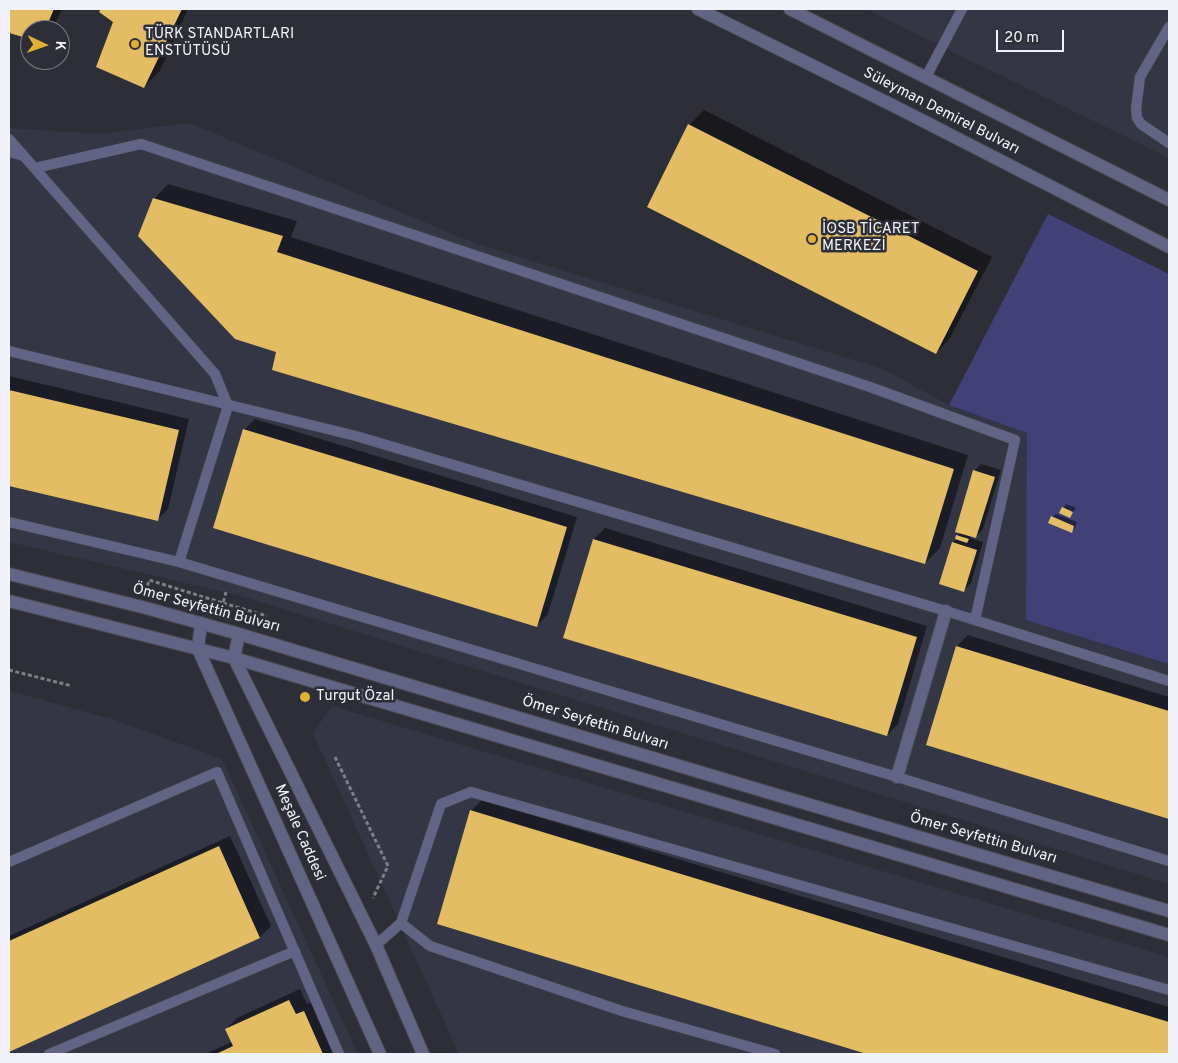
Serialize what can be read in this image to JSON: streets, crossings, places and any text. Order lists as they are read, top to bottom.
{
  "streets": {
    "street": ["Süleyman Demirel Bulvarı", "Ömer Seyfettin Bulvarı", "Meşale Caddesi"]
  },
  "places": ["TÜRK STANDARTLARI ENSTÜTÜSÜ", "İOSB TİCARET MERKEZİ", "Turgut Özal"],
  "scale_bar": "20 m",
  "north": "right"
}
